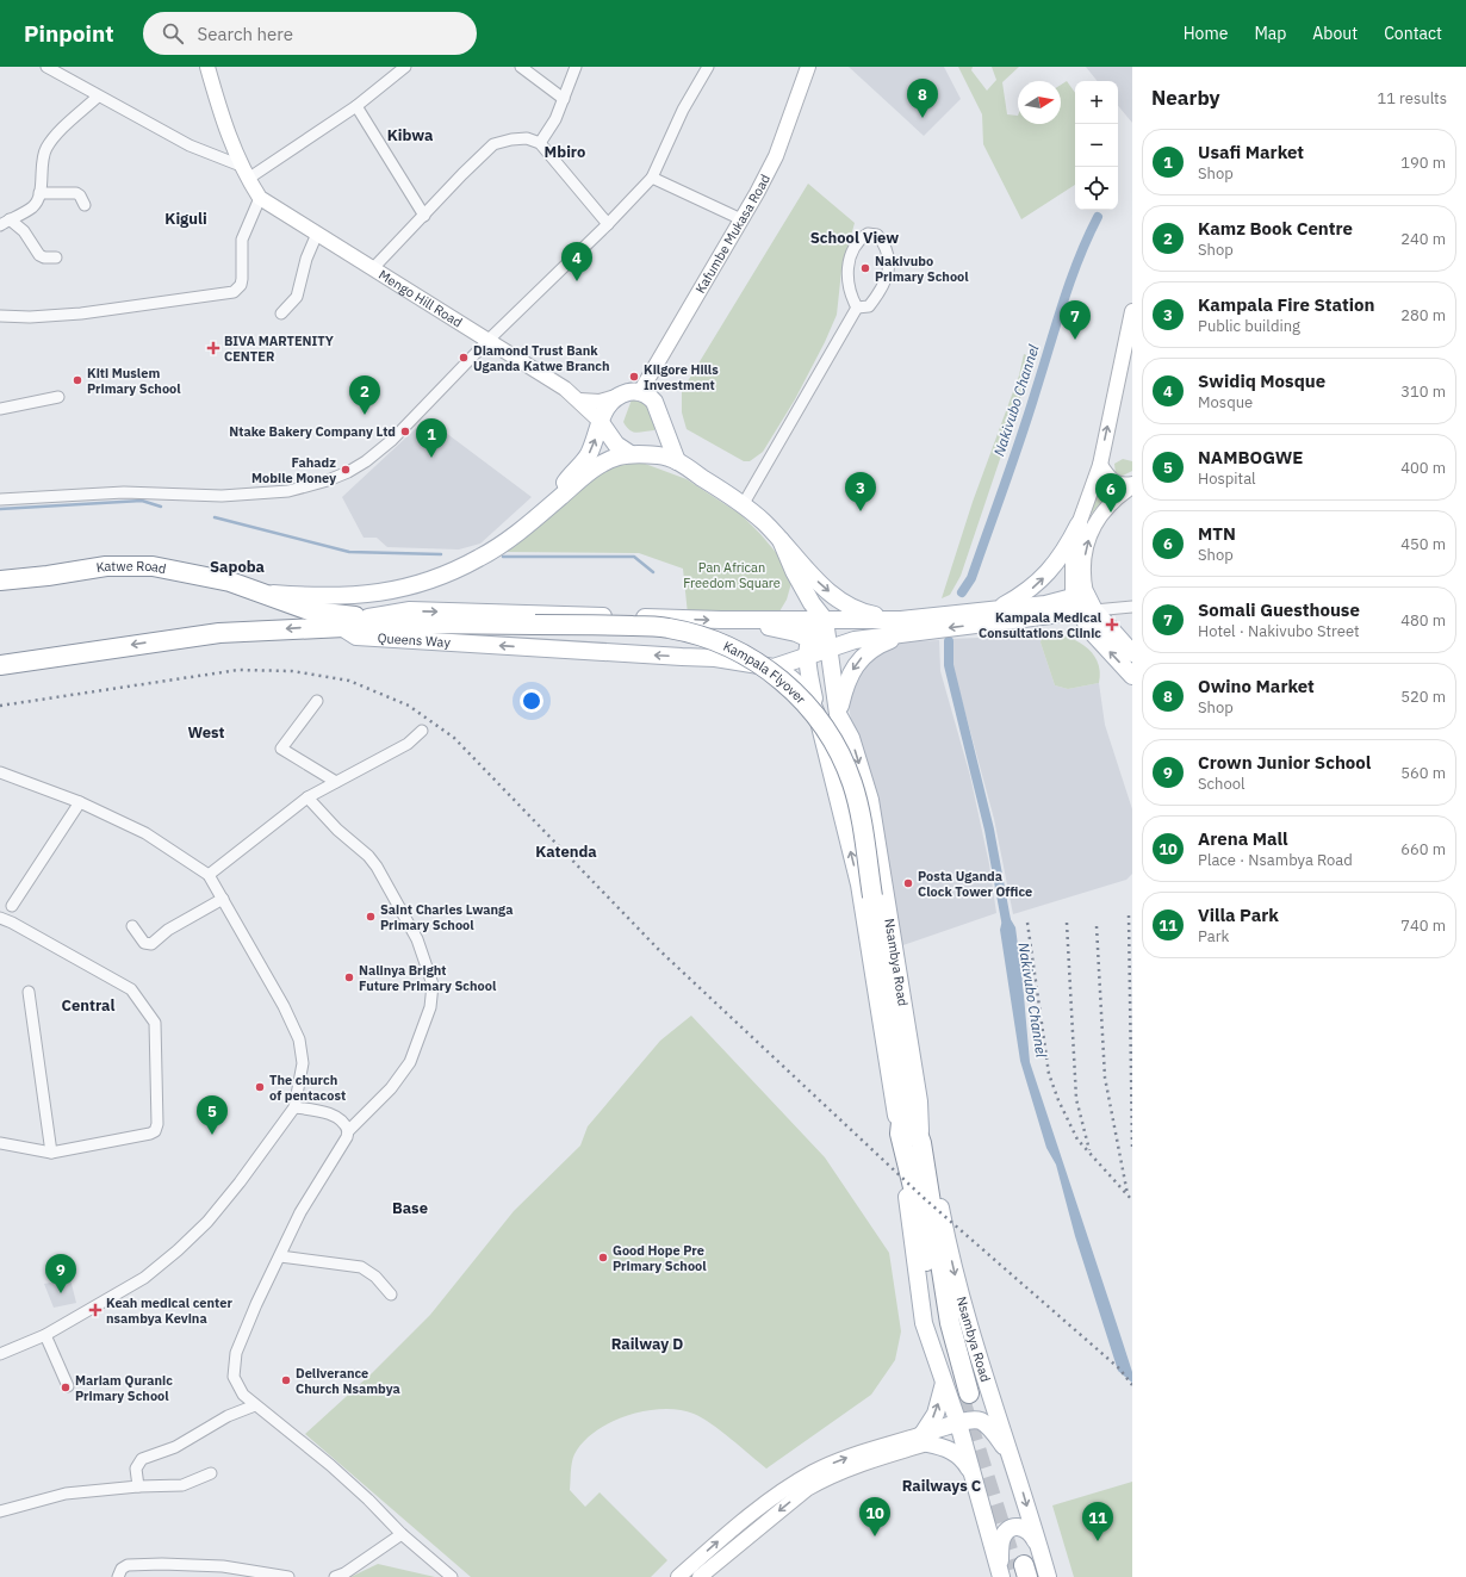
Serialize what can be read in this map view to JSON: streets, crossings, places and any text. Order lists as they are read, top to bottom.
{
  "streets": {
    "highway": ["Katwe Road", "Kampala Flyover"],
    "main road": [
      "Kafumbe Mukasa Road",
      "Mengo Hill Road",
      "Queens Way",
      "Nsambya Road"
    ]
  },
  "crossings": [
    ["Katwe Road", "Kampala Flyover"],
    ["Queens Way", "Nsambya Road"]
  ],
  "districts": [
    "Kibwa",
    "Mbiro",
    "Kiguli",
    "School View",
    "Sapoba",
    "West",
    "Katenda",
    "Central",
    "Base",
    "Railway D",
    "Railways C"
  ],
  "water": ["Nakivubo Channel"],
  "parks": ["Pan African Freedom Square"],
  "places": {
    "other": [
      "Nakivubo Primary School",
      "Diamond Trust Bank Uganda Katwe Branch",
      "Kilgore Hills Investment",
      "Kiti Muslem Primary School",
      "Ntake Bakery Company Ltd",
      "Fahadz Mobile Money",
      "Posta Uganda Clock Tower Office",
      "Saint Charles Lwanga Primary School",
      "Nalinya Bright Future Primary School",
      "The church of pentacost",
      "Good Hope Pre Primary School",
      "Deliverance Church Nsambya",
      "Mariam Quranic Primary School"
    ],
    "health": ["BIVA MARTENITY CENTER", "Kampala Medical Consultations Clinic", "Keah medical center nsambya Kevina"]
  },
  "north": "right",
  "page": {
    "header": "Pinpoint",
    "search": "Search here",
    "nav": [
      "Home",
      "Map",
      "About",
      "Contact"
    ],
    "heading": ["Nearby", "11 results"],
    "pins": [
      "8",
      "4",
      "7",
      "2",
      "1",
      "3",
      "6",
      "5",
      "9",
      "10",
      "11"
    ],
    "map_buttons": ["+", "−"],
    "list": [
      {
        "mark": "1",
        "name": "Usafi Market",
        "note": "Shop",
        "value": "190 m"
      },
      {
        "mark": "2",
        "name": "Kamz Book Centre",
        "note": "Shop",
        "value": "240 m"
      },
      {
        "mark": "3",
        "name": "Kampala Fire Station",
        "note": "Public building",
        "value": "280 m"
      },
      {
        "mark": "4",
        "name": "Swidiq Mosque",
        "note": "Mosque",
        "value": "310 m"
      },
      {
        "mark": "5",
        "name": "NAMBOGWE",
        "note": "Hospital",
        "value": "400 m"
      },
      {
        "mark": "6",
        "name": "MTN",
        "note": "Shop",
        "value": "450 m"
      },
      {
        "mark": "7",
        "name": "Somali Guesthouse",
        "note": "Hotel · Nakivubo Street",
        "value": "480 m"
      },
      {
        "mark": "8",
        "name": "Owino Market",
        "note": "Shop",
        "value": "520 m"
      },
      {
        "mark": "9",
        "name": "Crown Junior School",
        "note": "School",
        "value": "560 m"
      },
      {
        "mark": "10",
        "name": "Arena Mall",
        "note": "Place · Nsambya Road",
        "value": "660 m"
      },
      {
        "mark": "11",
        "name": "Villa Park",
        "note": "Park",
        "value": "740 m"
      }
    ]
  }
}
